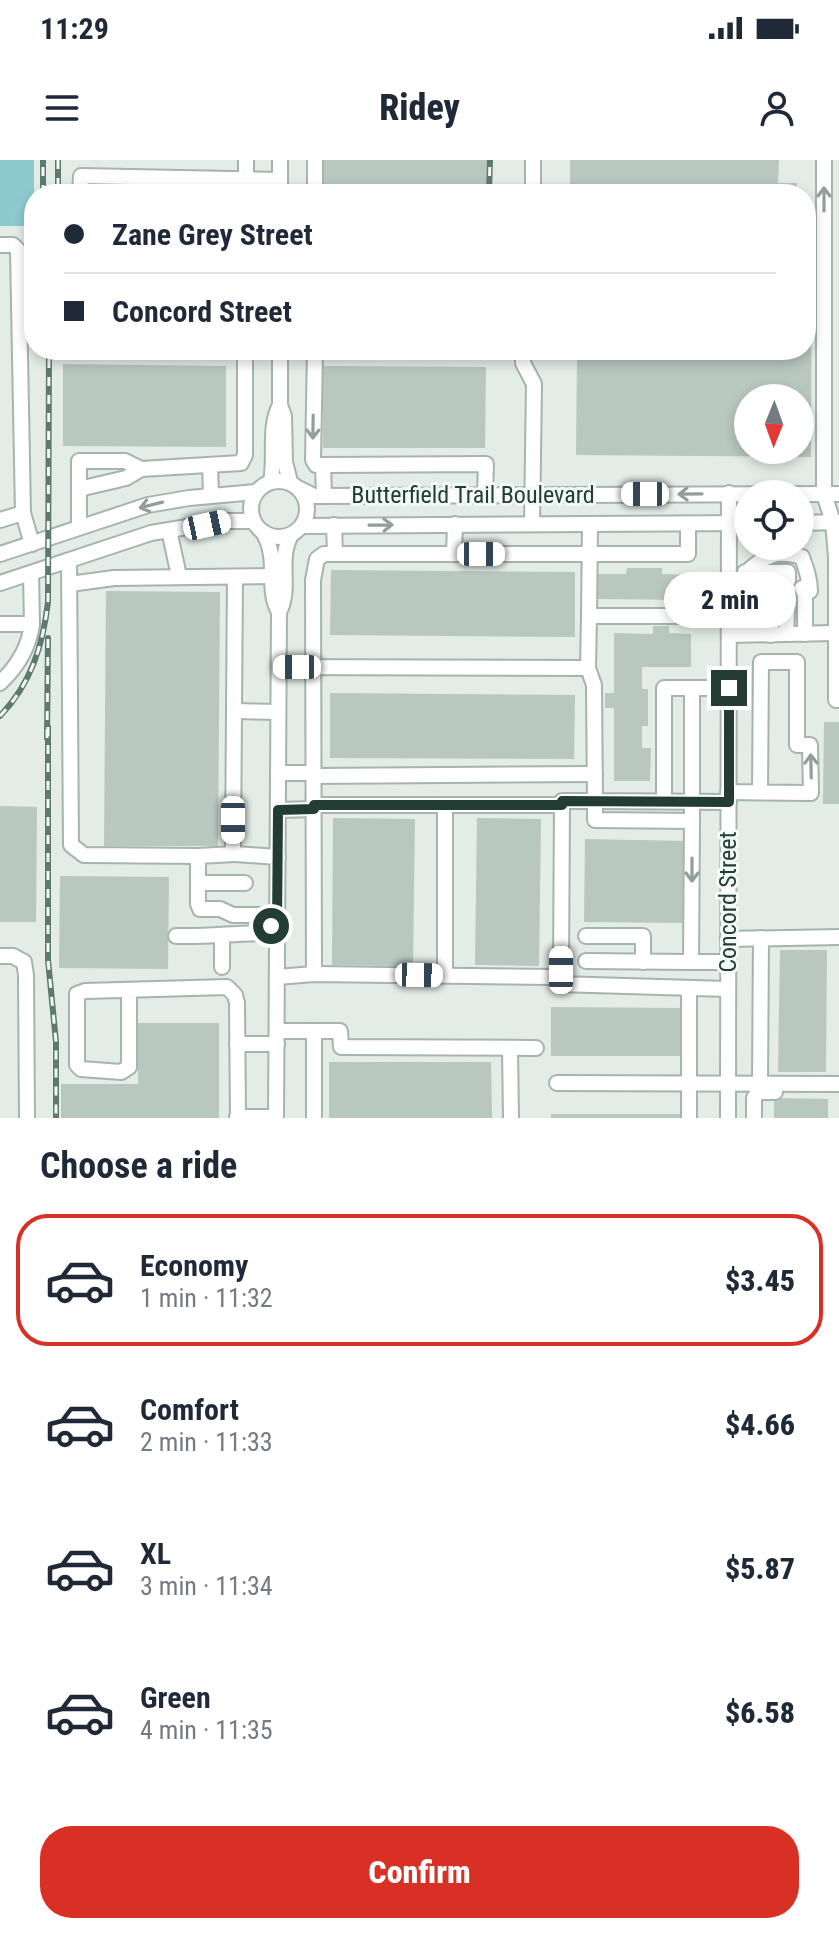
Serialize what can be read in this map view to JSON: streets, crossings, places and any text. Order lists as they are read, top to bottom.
{
  "streets": {
    "street": ["Butterfield Trail Boulevard", "Concord Street"]
  },
  "crossings": [
    ["Butterfield Trail Boulevard", "Concord Street"]
  ],
  "north": "bottom",
  "page": {
    "status": "11:29",
    "header": "Ridey",
    "banner": ["Zane Grey Street", "Concord Street"],
    "bubble": "2 min",
    "heading": "Choose a ride",
    "list": [
      {
        "name": "Economy",
        "note": "1 min · 11:32",
        "value": "$3.45"
      },
      {
        "name": "Comfort",
        "note": "2 min · 11:33",
        "value": "$4.66"
      },
      {
        "name": "XL",
        "note": "3 min · 11:34",
        "value": "$5.87"
      },
      {
        "name": "Green",
        "note": "4 min · 11:35",
        "value": "$6.58"
      }
    ],
    "buttons": "Confirm"
  }
}
